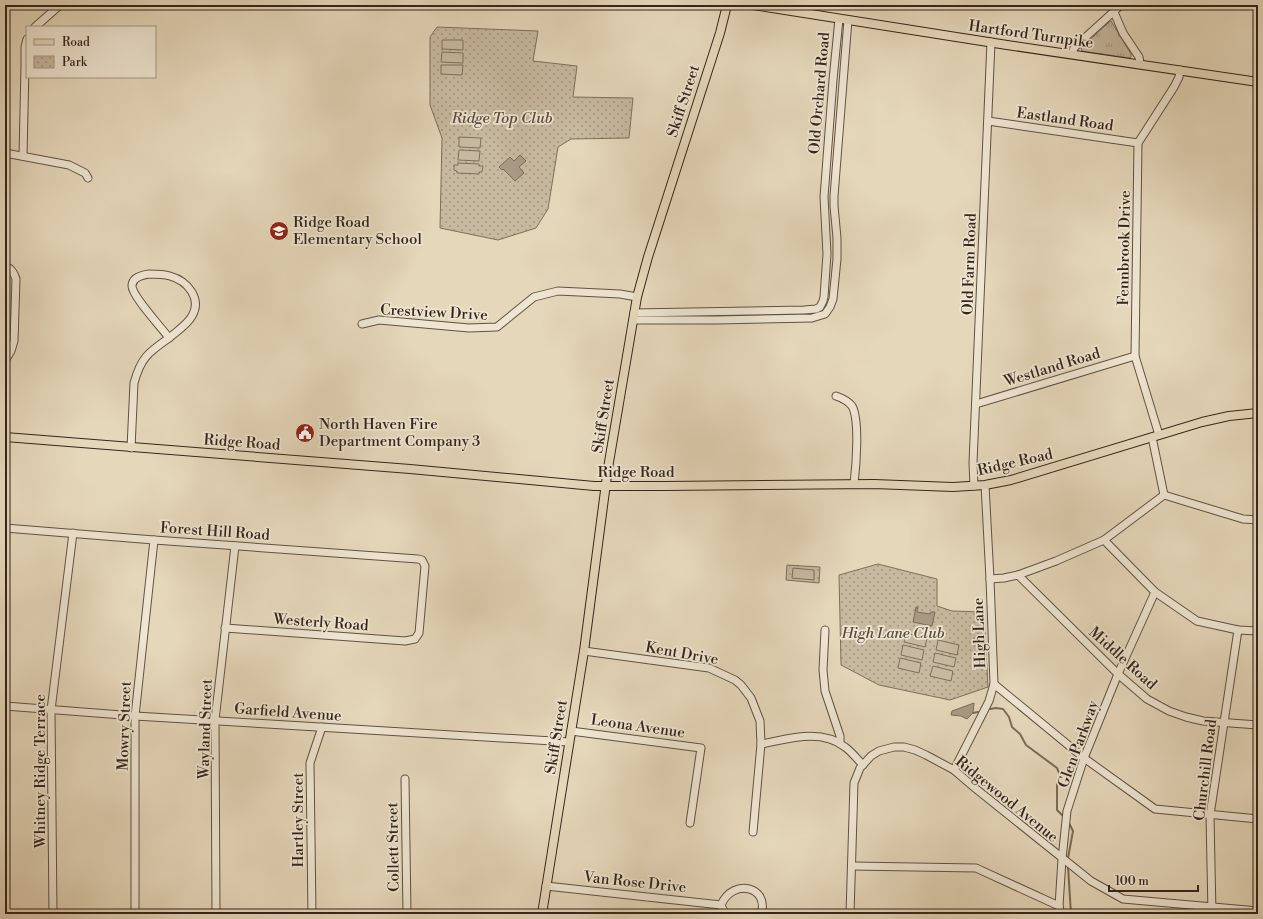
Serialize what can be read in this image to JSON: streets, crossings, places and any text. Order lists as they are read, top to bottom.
{
  "streets": {
    "main road": ["Hartford Turnpike", "Skiff Street", "Ridge Road"],
    "street": [
      "Old Orchard Road",
      "Eastland Road",
      "Fennbrook Drive",
      "Old Farm Road",
      "Crestview Drive",
      "Westland Road",
      "Forest Hill Road",
      "Westerly Road",
      "High Lane",
      "Kent Drive",
      "Middle Road",
      "Garfield Avenue",
      "Mowry Street",
      "Leona Avenue",
      "Wayland Street",
      "Glen Parkway",
      "Churchill Road",
      "Whitney Ridge Terrace",
      "Ridgewood Avenue",
      "Hartley Street",
      "Collett Street",
      "Van Rose Drive"
    ]
  },
  "crossings": [
    ["Hartford Turnpike", "Old Orchard Road"],
    ["Hartford Turnpike", "Old Farm Road"],
    ["Skiff Street", "Crestview Drive"],
    ["Skiff Street", "Ridge Road"],
    ["Skiff Street", "Kent Drive"],
    ["Skiff Street", "Garfield Avenue"],
    ["Skiff Street", "Leona Avenue"],
    ["Skiff Street", "Van Rose Drive"],
    ["Eastland Road", "Fennbrook Drive"],
    ["Eastland Road", "Old Farm Road"],
    ["Fennbrook Drive", "Westland Road"],
    ["Fennbrook Drive", "Ridge Road"],
    ["Old Farm Road", "Westland Road"],
    ["Old Farm Road", "Ridge Road"],
    ["Ridge Road", "High Lane"],
    ["Forest Hill Road", "Westerly Road"],
    ["Forest Hill Road", "Mowry Street"],
    ["Forest Hill Road", "Wayland Street"],
    ["Forest Hill Road", "Whitney Ridge Terrace"],
    ["Westerly Road", "Wayland Street"],
    ["High Lane", "Ridgewood Avenue"],
    ["Middle Road", "Glen Parkway"],
    ["Middle Road", "Churchill Road"],
    ["Garfield Avenue", "Mowry Street"],
    ["Garfield Avenue", "Wayland Street"],
    ["Garfield Avenue", "Whitney Ridge Terrace"],
    ["Garfield Avenue", "Hartley Street"],
    ["Glen Parkway", "Ridgewood Avenue"],
    ["Churchill Road", "Ridgewood Avenue"]
  ],
  "parks": ["Ridge Top Club", "High Lane Club"],
  "places": {
    "school or university": ["Ridge Road Elementary School"],
    "public building": ["North Haven Fire Department Company 3"]
  },
  "legend": ["Road", "Park"],
  "scale_bar": "100 m"
}
